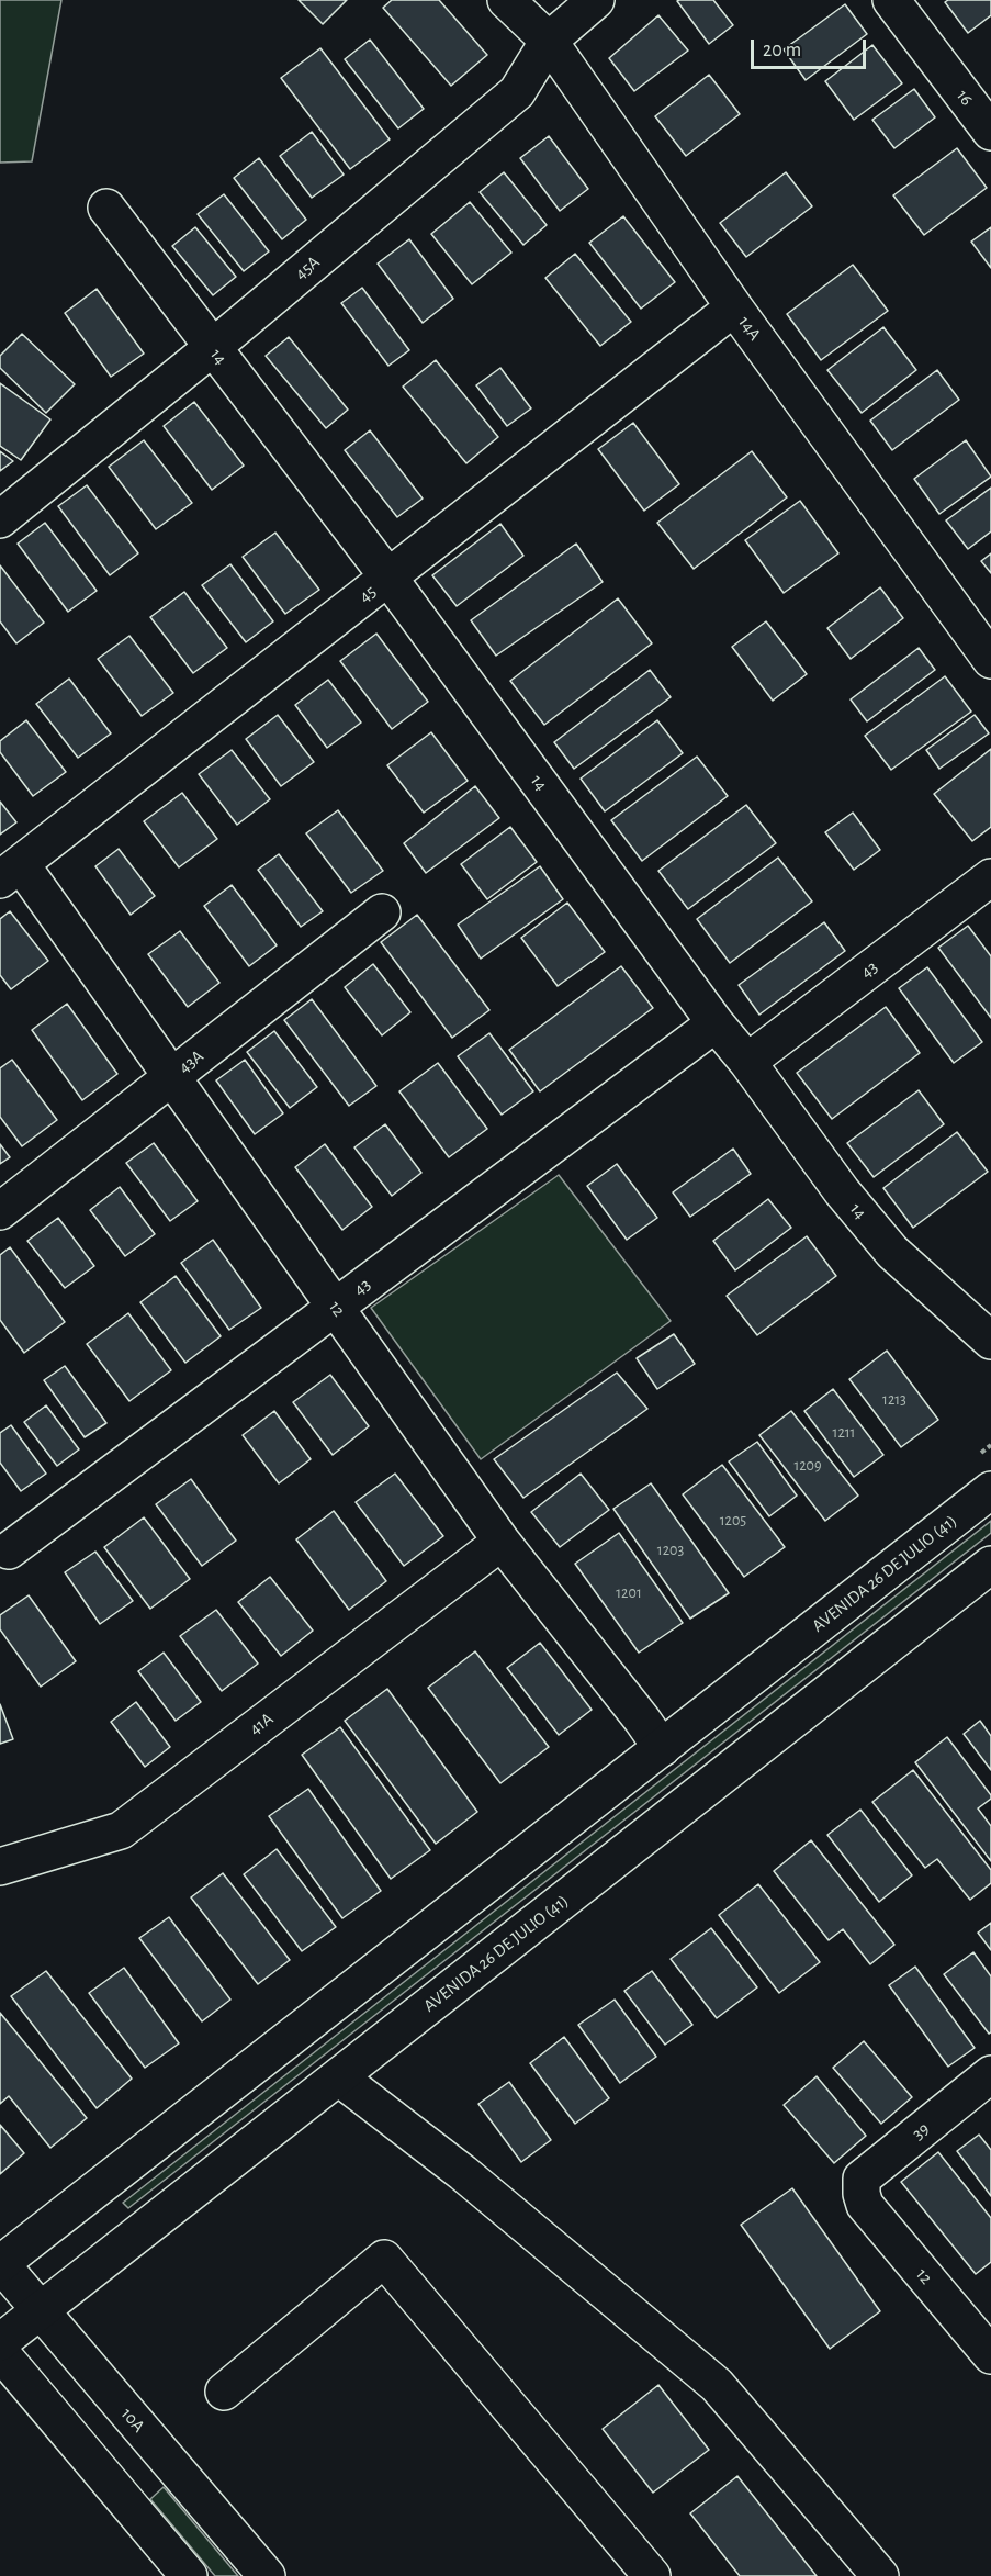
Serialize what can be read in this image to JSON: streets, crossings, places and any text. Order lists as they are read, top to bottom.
{
  "streets": {
    "street": [
      "16",
      "45A",
      "14A",
      "14",
      "45",
      "43",
      "43A",
      "12",
      "AVENIDA 26 DE JULIO (41)",
      "41A",
      "39",
      "10A"
    ]
  },
  "crossings": [
    ["45A", "14A"],
    ["45A", "14"],
    ["14A", "45"],
    ["14", "45"],
    ["14", "43"],
    ["45", "12"],
    ["43", "12"],
    ["43A", "12"],
    ["12", "AVENIDA 26 DE JULIO (41)"],
    ["12", "41A"],
    ["12", "39"],
    ["AVENIDA 26 DE JULIO (41)", "10A"]
  ],
  "house_numbers": [
    "1213",
    "1211",
    "1209",
    "1205",
    "1203",
    "1201"
  ],
  "scale_bar": "20 m"
}
